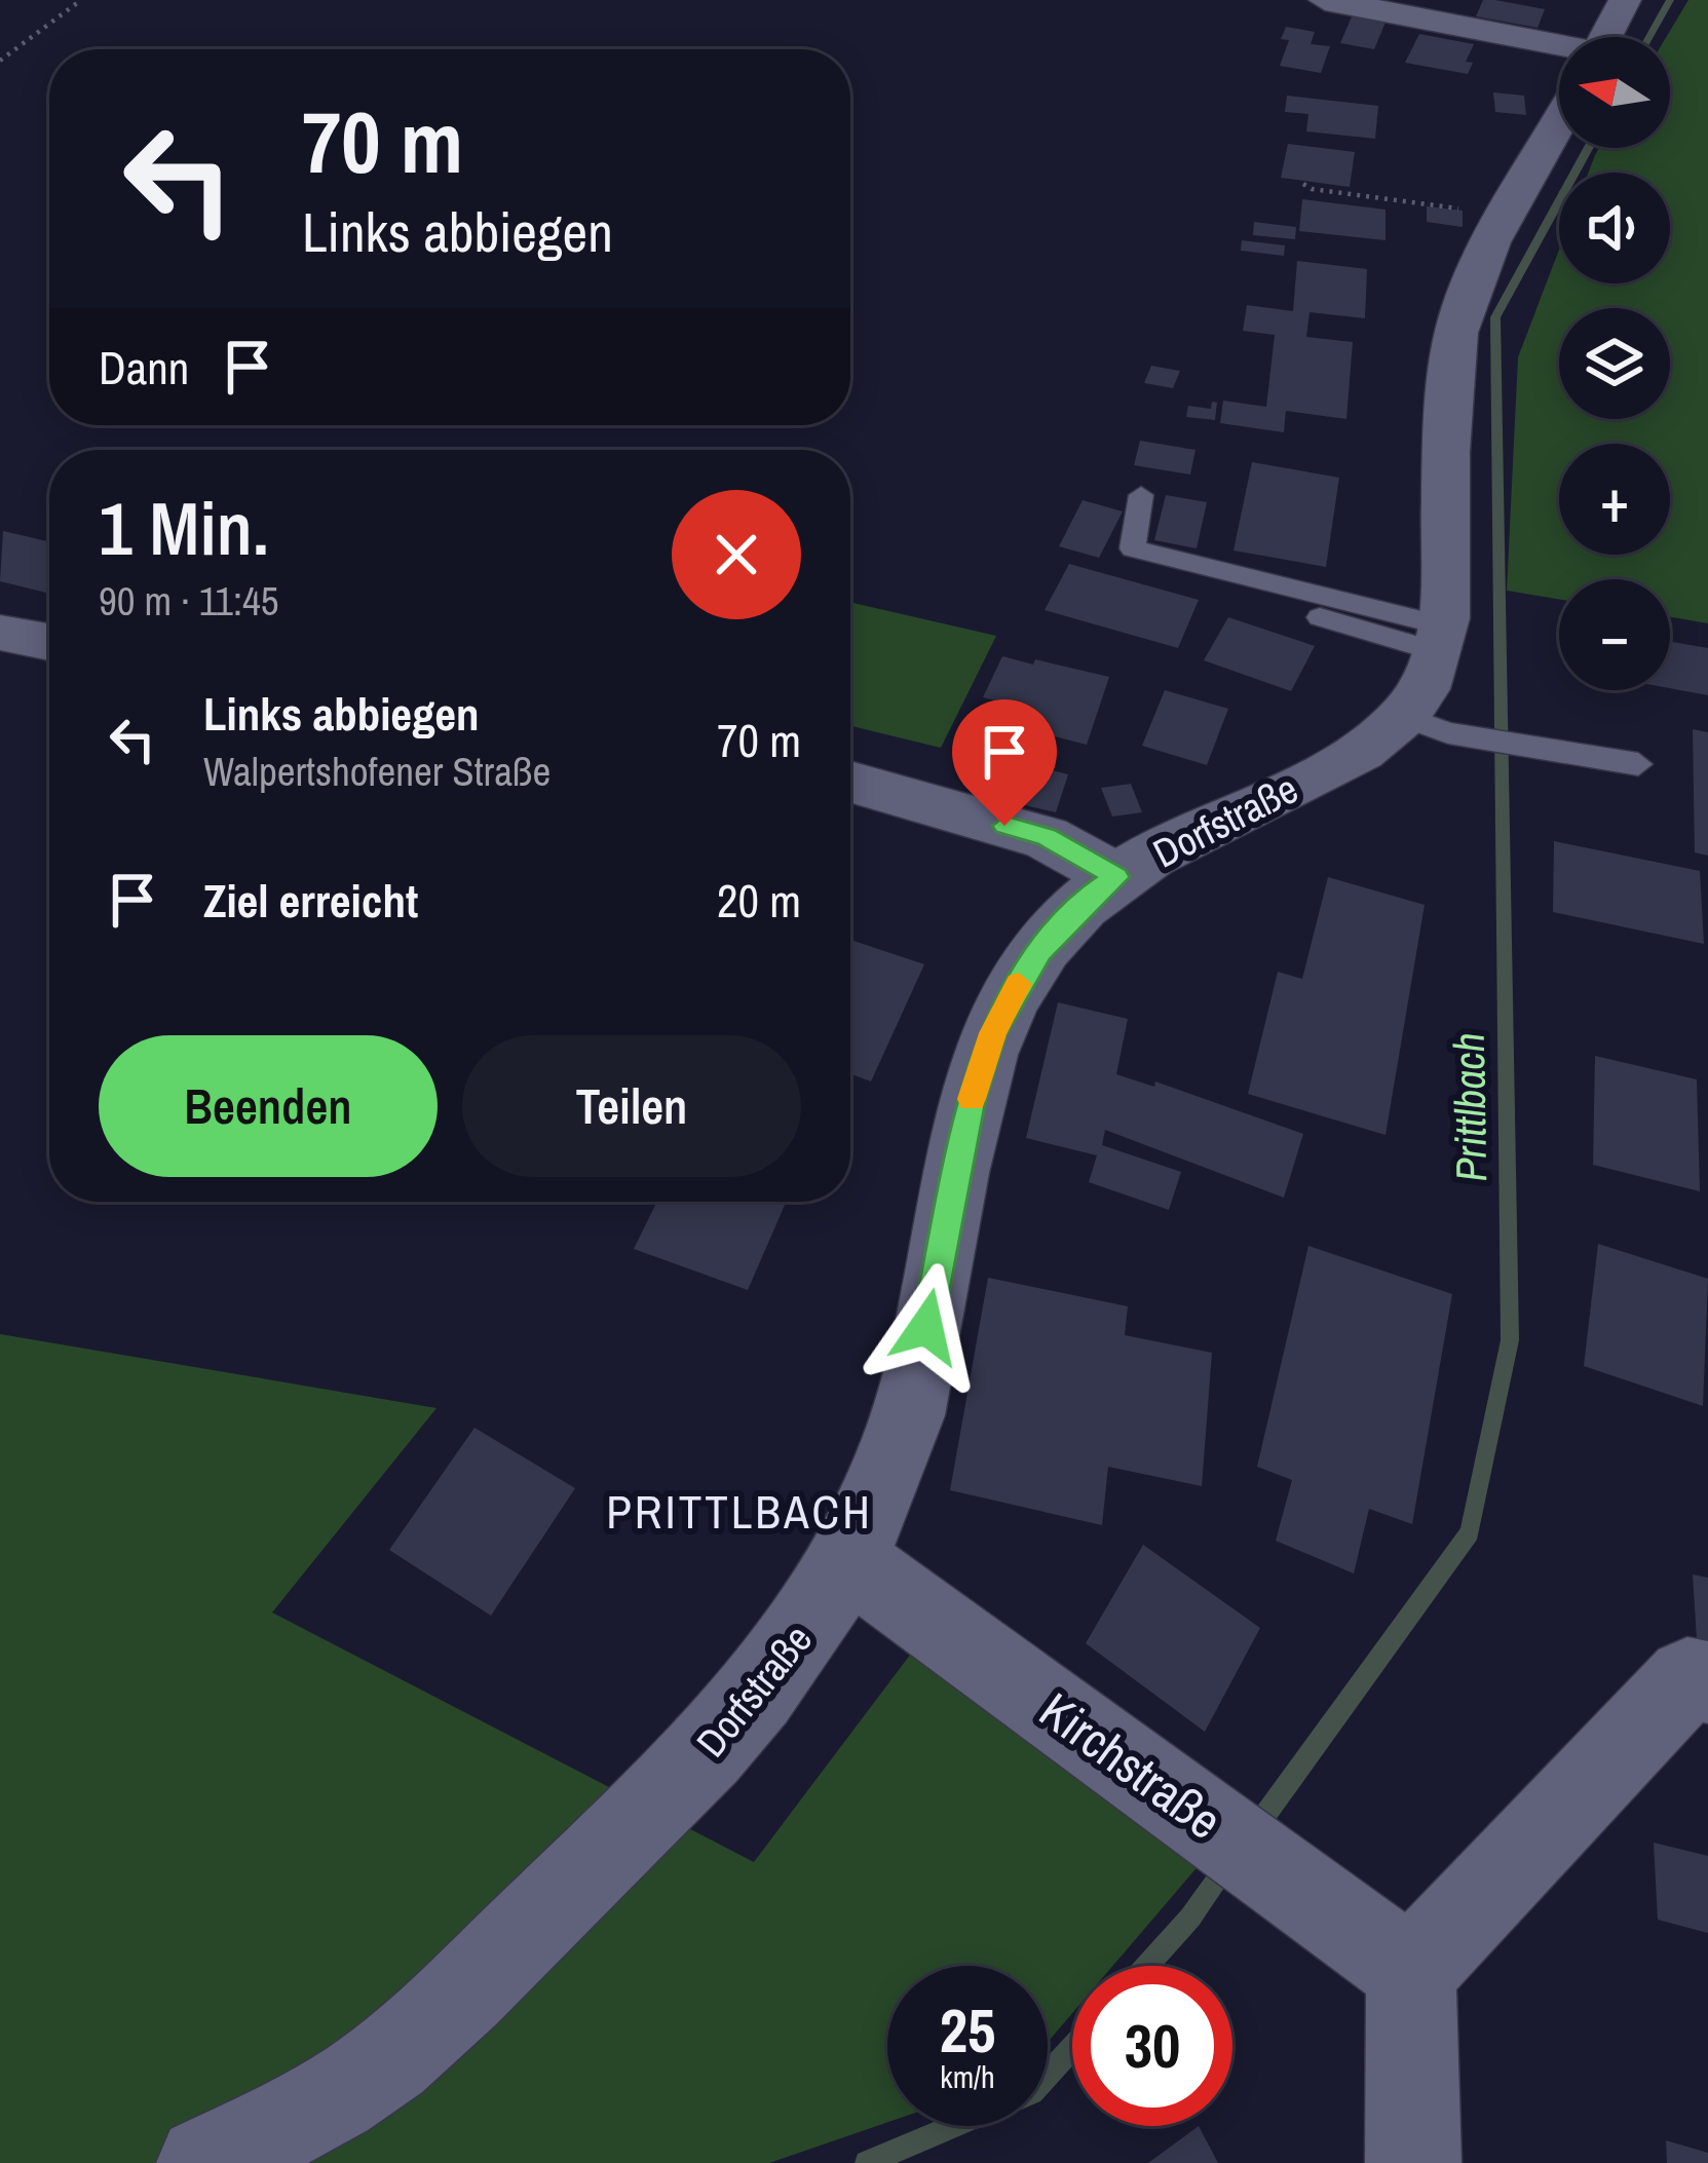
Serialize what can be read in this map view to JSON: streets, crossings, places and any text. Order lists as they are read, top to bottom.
{
  "streets": {
    "street": ["Dorfstraße", "Kirchstraße"]
  },
  "crossings": [
    ["Dorfstraße", "Kirchstraße"]
  ],
  "districts": ["PRITTLBACH"],
  "water": ["Prittlbach"],
  "north": "left",
  "page": {
    "map_buttons": ["+", "−"],
    "turn": ["70 m", "Links abbiegen"],
    "then": "Dann",
    "heading": ["1 Min.", "90 m · 11:45"],
    "list": [
      {
        "name": "Links abbiegen",
        "note": "Walpertshofener Straße",
        "value": "70 m"
      },
      {
        "name": "Ziel erreicht",
        "value": "20 m"
      }
    ],
    "buttons": ["Beenden", "Teilen"],
    "speed": "25 km/h",
    "limit": "30"
  }
}
